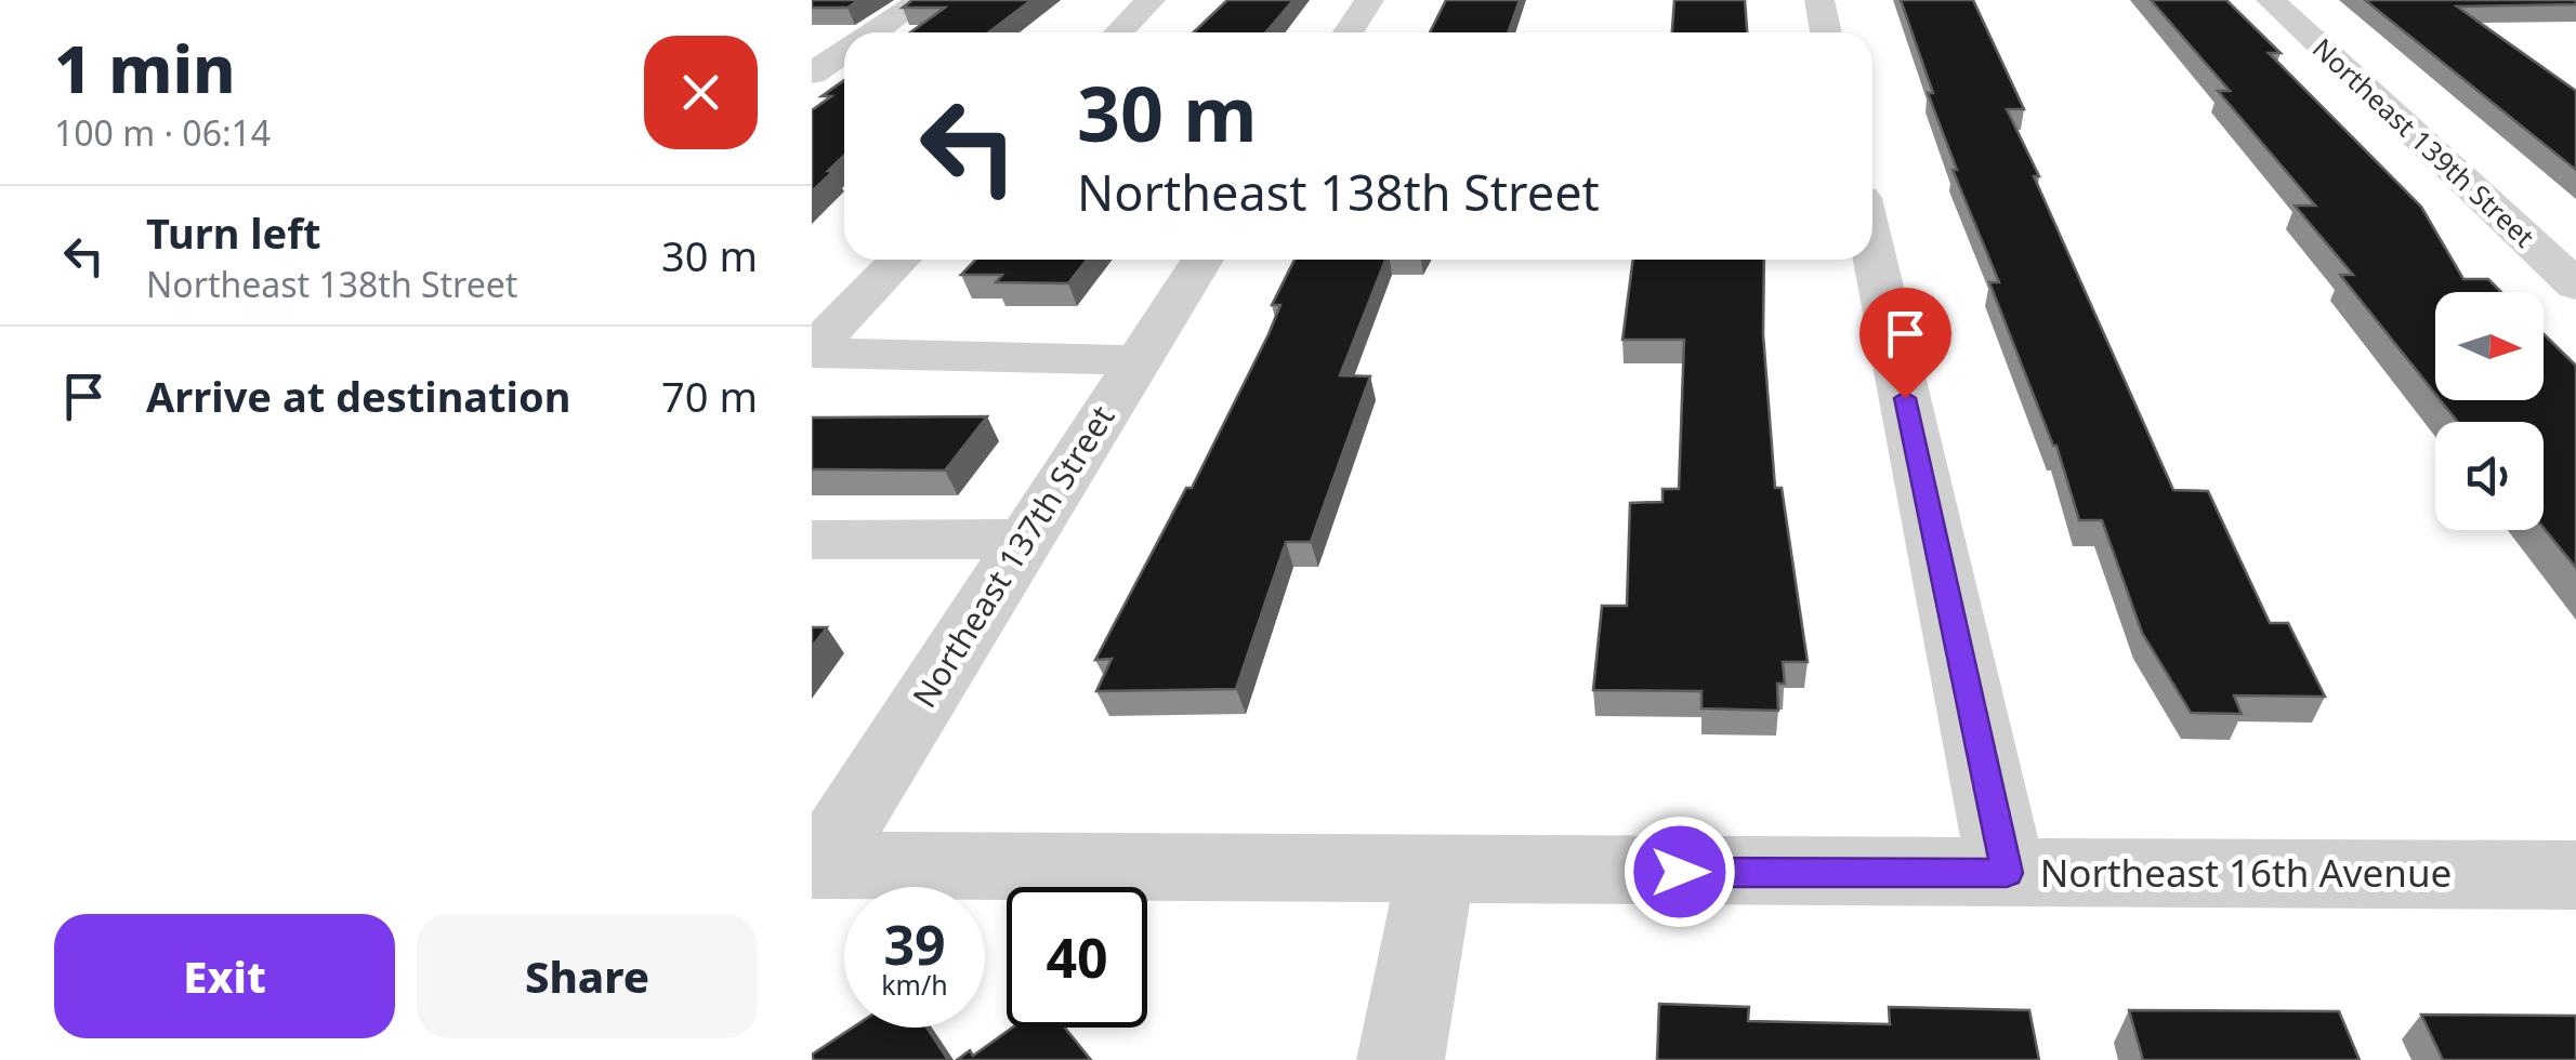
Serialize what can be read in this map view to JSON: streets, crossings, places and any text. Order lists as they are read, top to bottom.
{
  "streets": {
    "street": ["Northeast 139th Street", "Northeast 137th Street", "Northeast 16th Avenue"]
  },
  "crossings": [
    ["Northeast 137th Street", "Northeast 16th Avenue"]
  ],
  "north": "right",
  "page": {
    "heading": ["1 min", "100 m · 06:14"],
    "turn": ["30 m", "Northeast 138th Street"],
    "list": [
      {
        "name": "Turn left",
        "note": "Northeast 138th Street",
        "value": "30 m"
      },
      {
        "name": "Arrive at destination",
        "value": "70 m"
      }
    ],
    "speed": "39 km/h",
    "limit": "40",
    "buttons": ["Exit", "Share"]
  }
}
